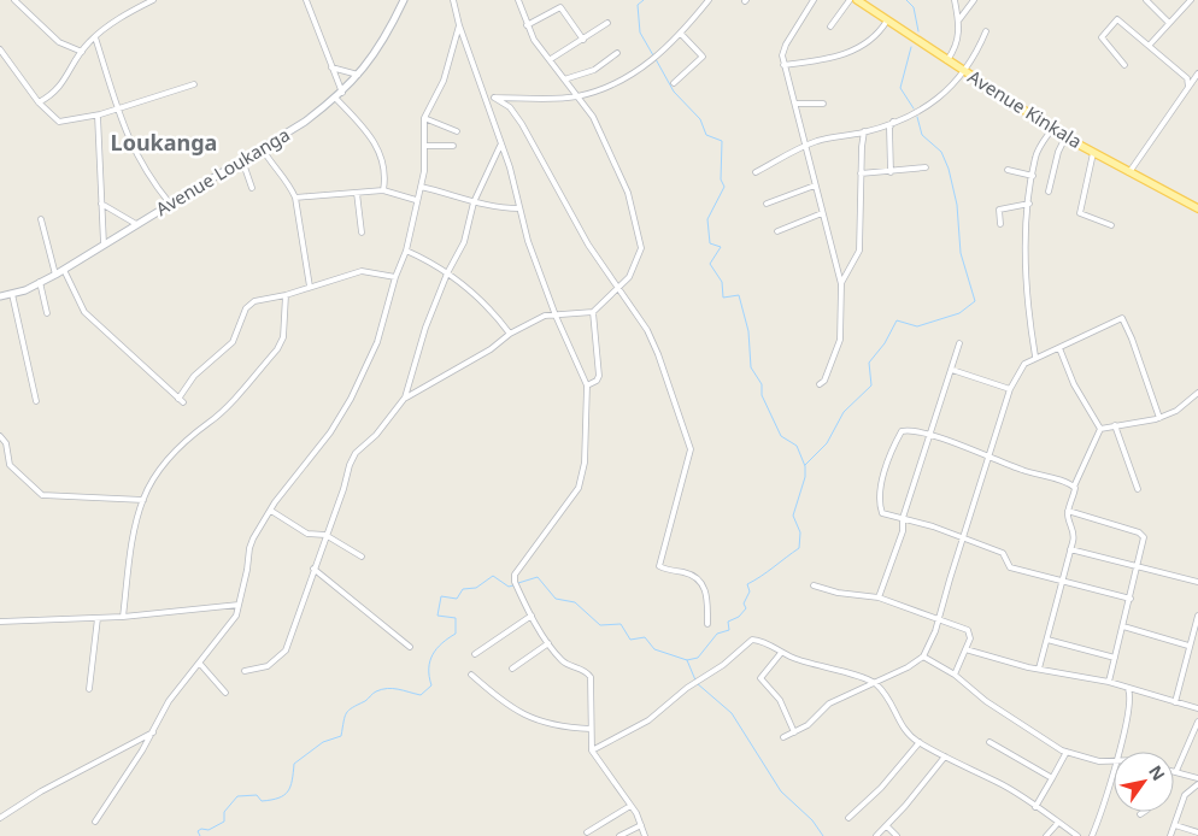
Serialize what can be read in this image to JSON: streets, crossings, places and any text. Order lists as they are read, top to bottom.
{
  "streets": {
    "main road": ["Avenue Kinkala", "Avenue Loukanga"]
  },
  "districts": ["Loukanga"],
  "north": "top right"
}
